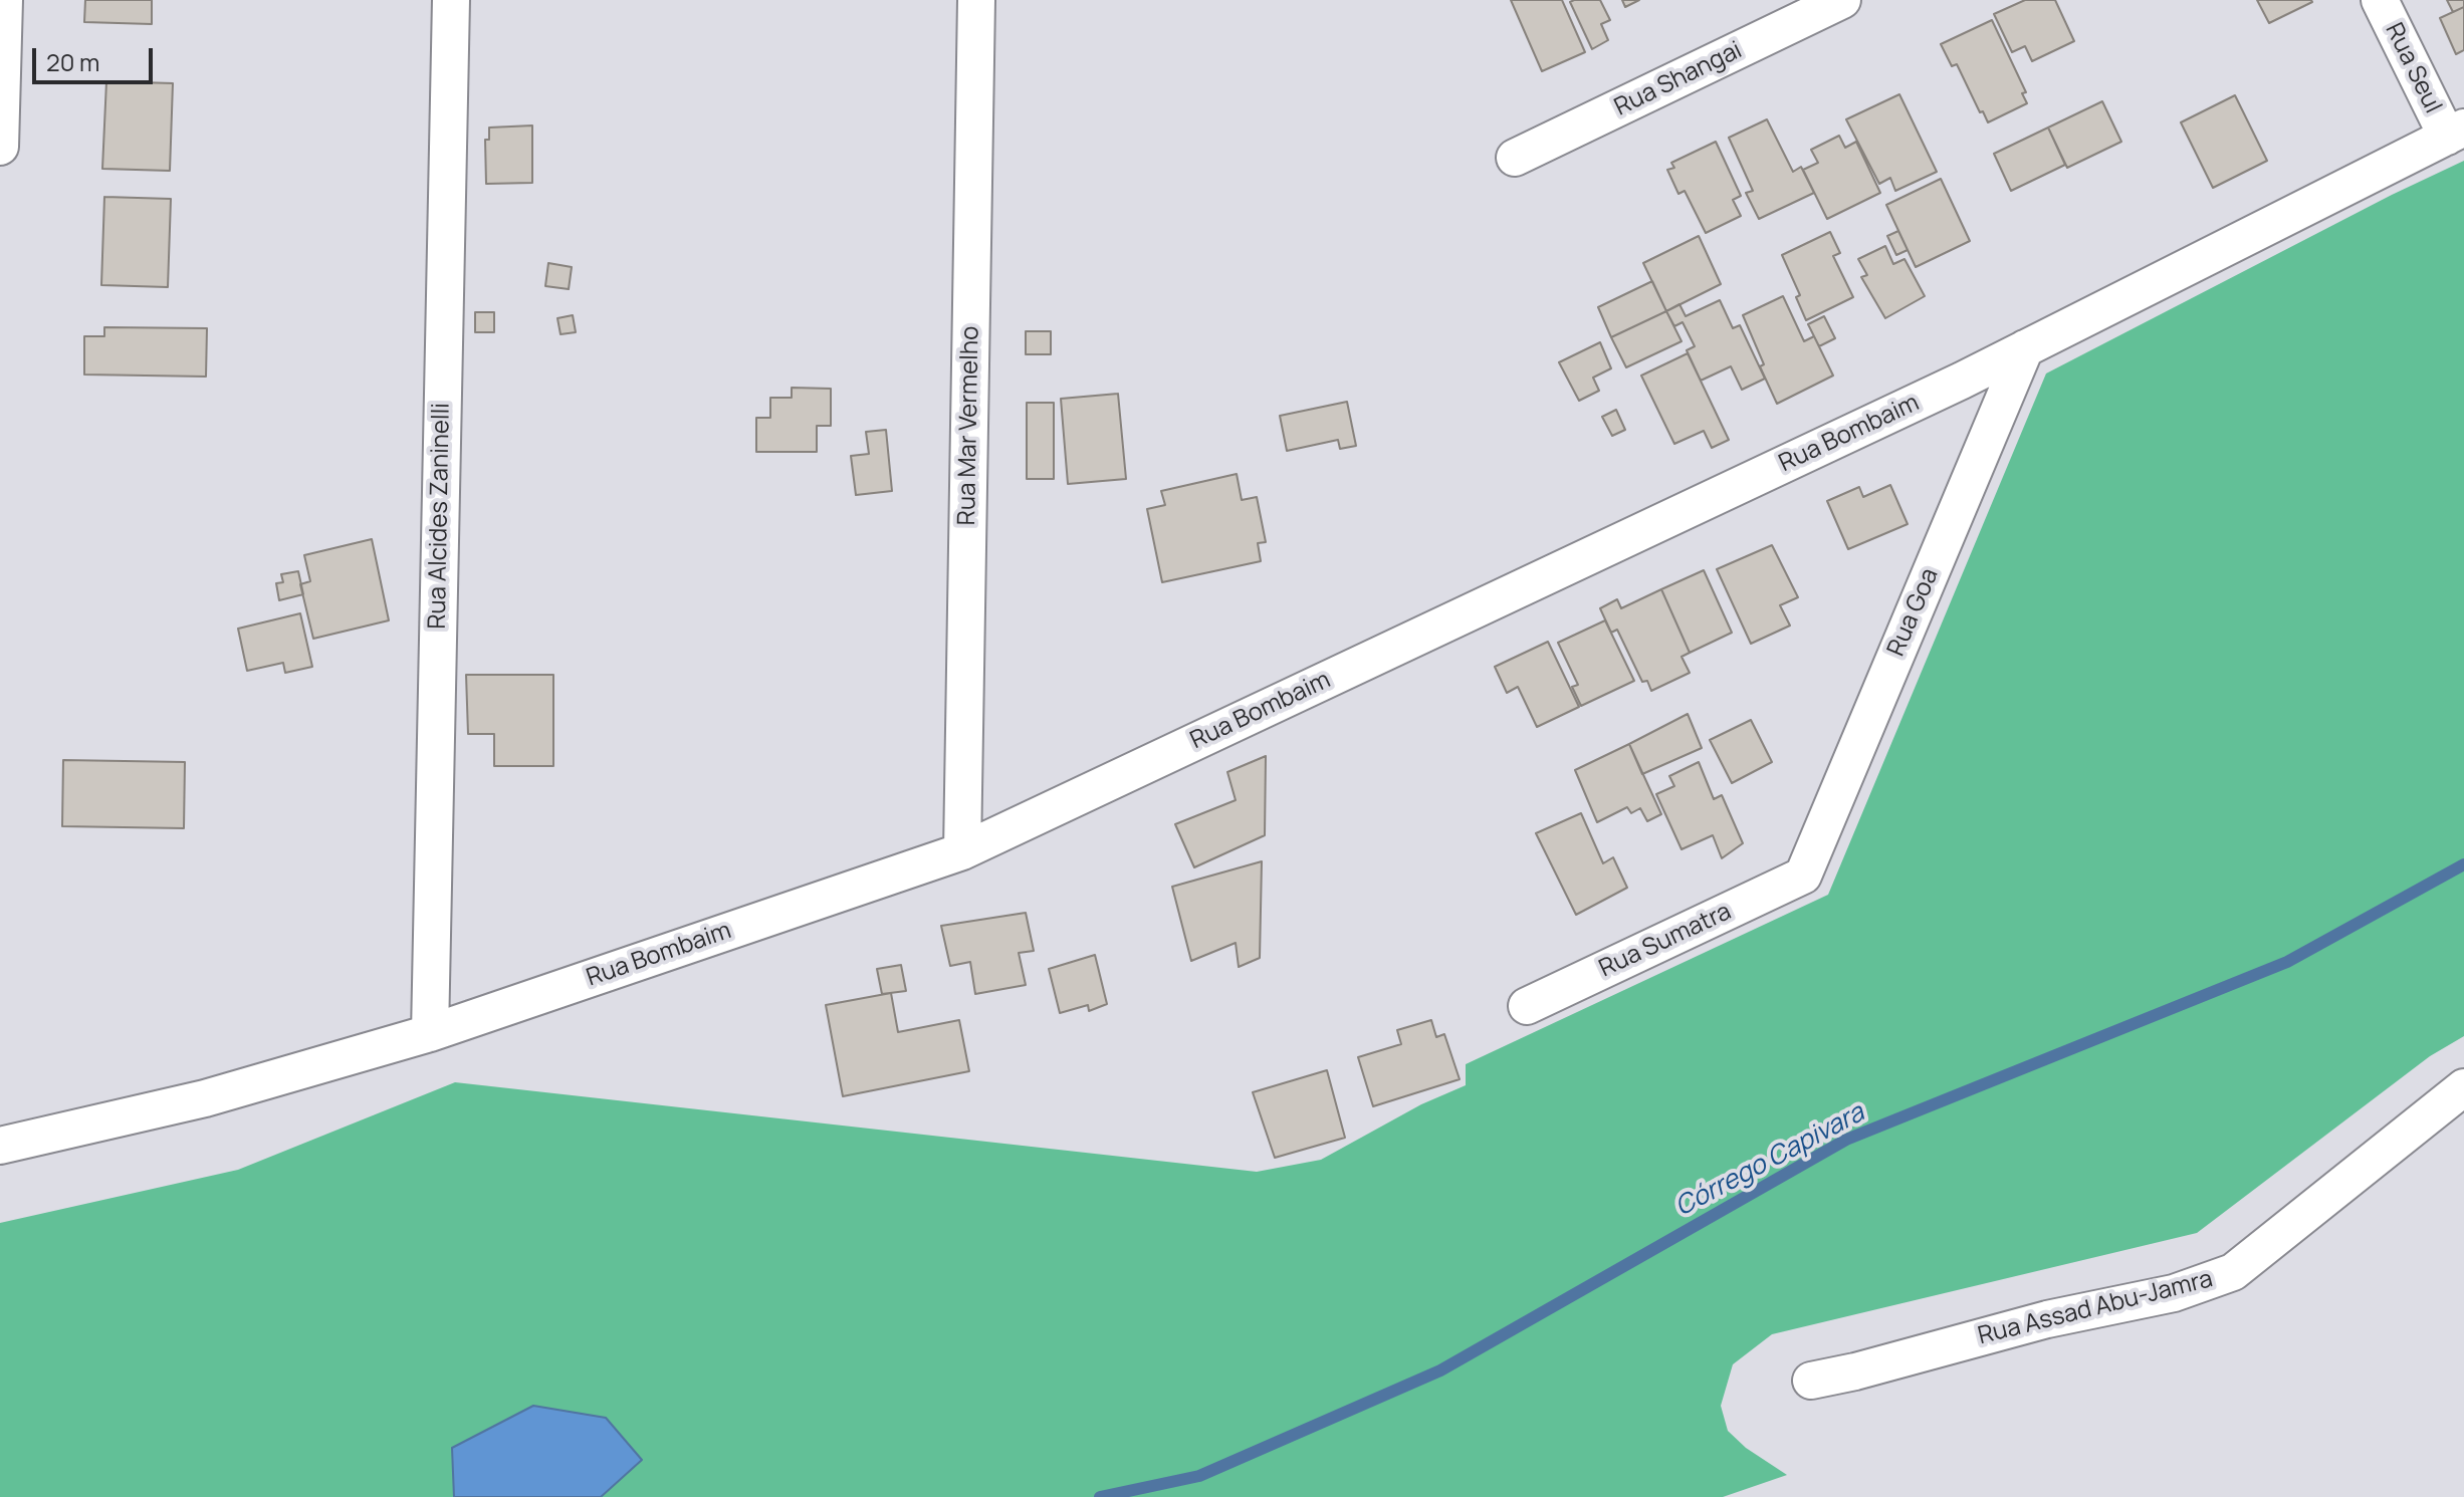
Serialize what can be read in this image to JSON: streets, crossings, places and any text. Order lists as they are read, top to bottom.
{
  "streets": {
    "street": [
      "Rua Seul",
      "Rua Shangai",
      "Rua Mar Vermelho",
      "Rua Bombaim",
      "Rua Alcides Zaninelli",
      "Rua Goa",
      "Rua Sumatra",
      "Rua Assad Abu-Jamra"
    ]
  },
  "crossings": [
    ["Rua Seul", "Rua Bombaim"],
    ["Rua Mar Vermelho", "Rua Bombaim"],
    ["Rua Bombaim", "Rua Alcides Zaninelli"],
    ["Rua Bombaim", "Rua Goa"],
    ["Rua Goa", "Rua Sumatra"]
  ],
  "water": ["Córrego Capivara"],
  "scale_bar": "20 m"
}
